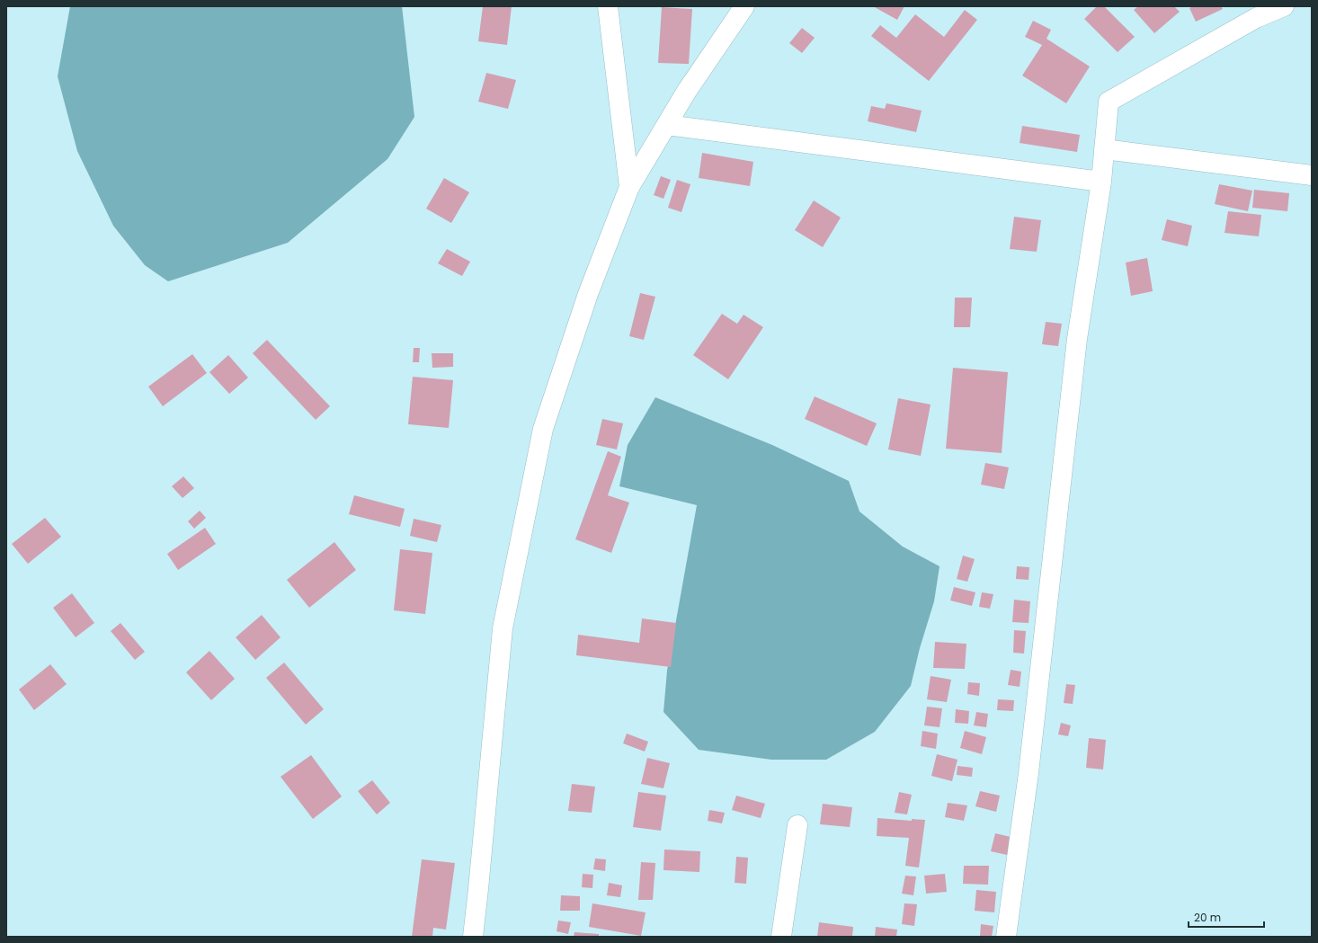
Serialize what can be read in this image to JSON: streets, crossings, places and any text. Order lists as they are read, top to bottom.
{
  "scale_bar": "20 m"
}
